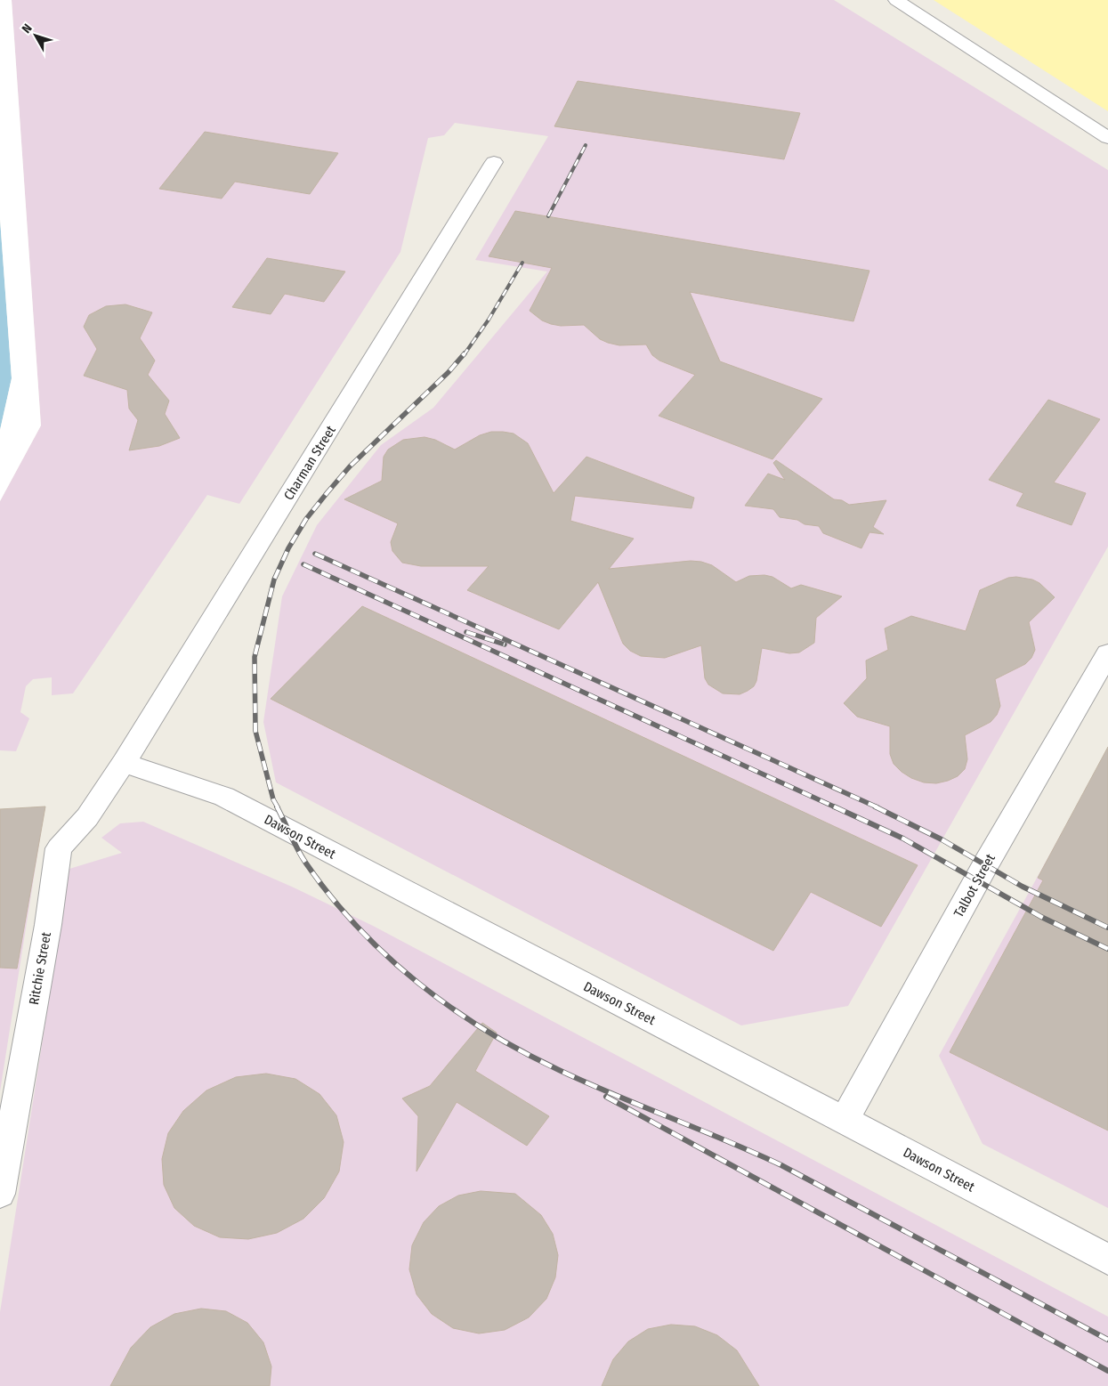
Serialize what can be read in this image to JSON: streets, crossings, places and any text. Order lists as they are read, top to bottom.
{
  "streets": {
    "street": [
      "Charman Street",
      "Dawson Street",
      "Talbot Street",
      "Ritchie Street"
    ]
  },
  "crossings": [
    ["Charman Street", "Dawson Street"],
    ["Charman Street", "Ritchie Street"],
    ["Dawson Street", "Talbot Street"],
    ["Dawson Street", "Ritchie Street"]
  ],
  "north": "top left"
}
